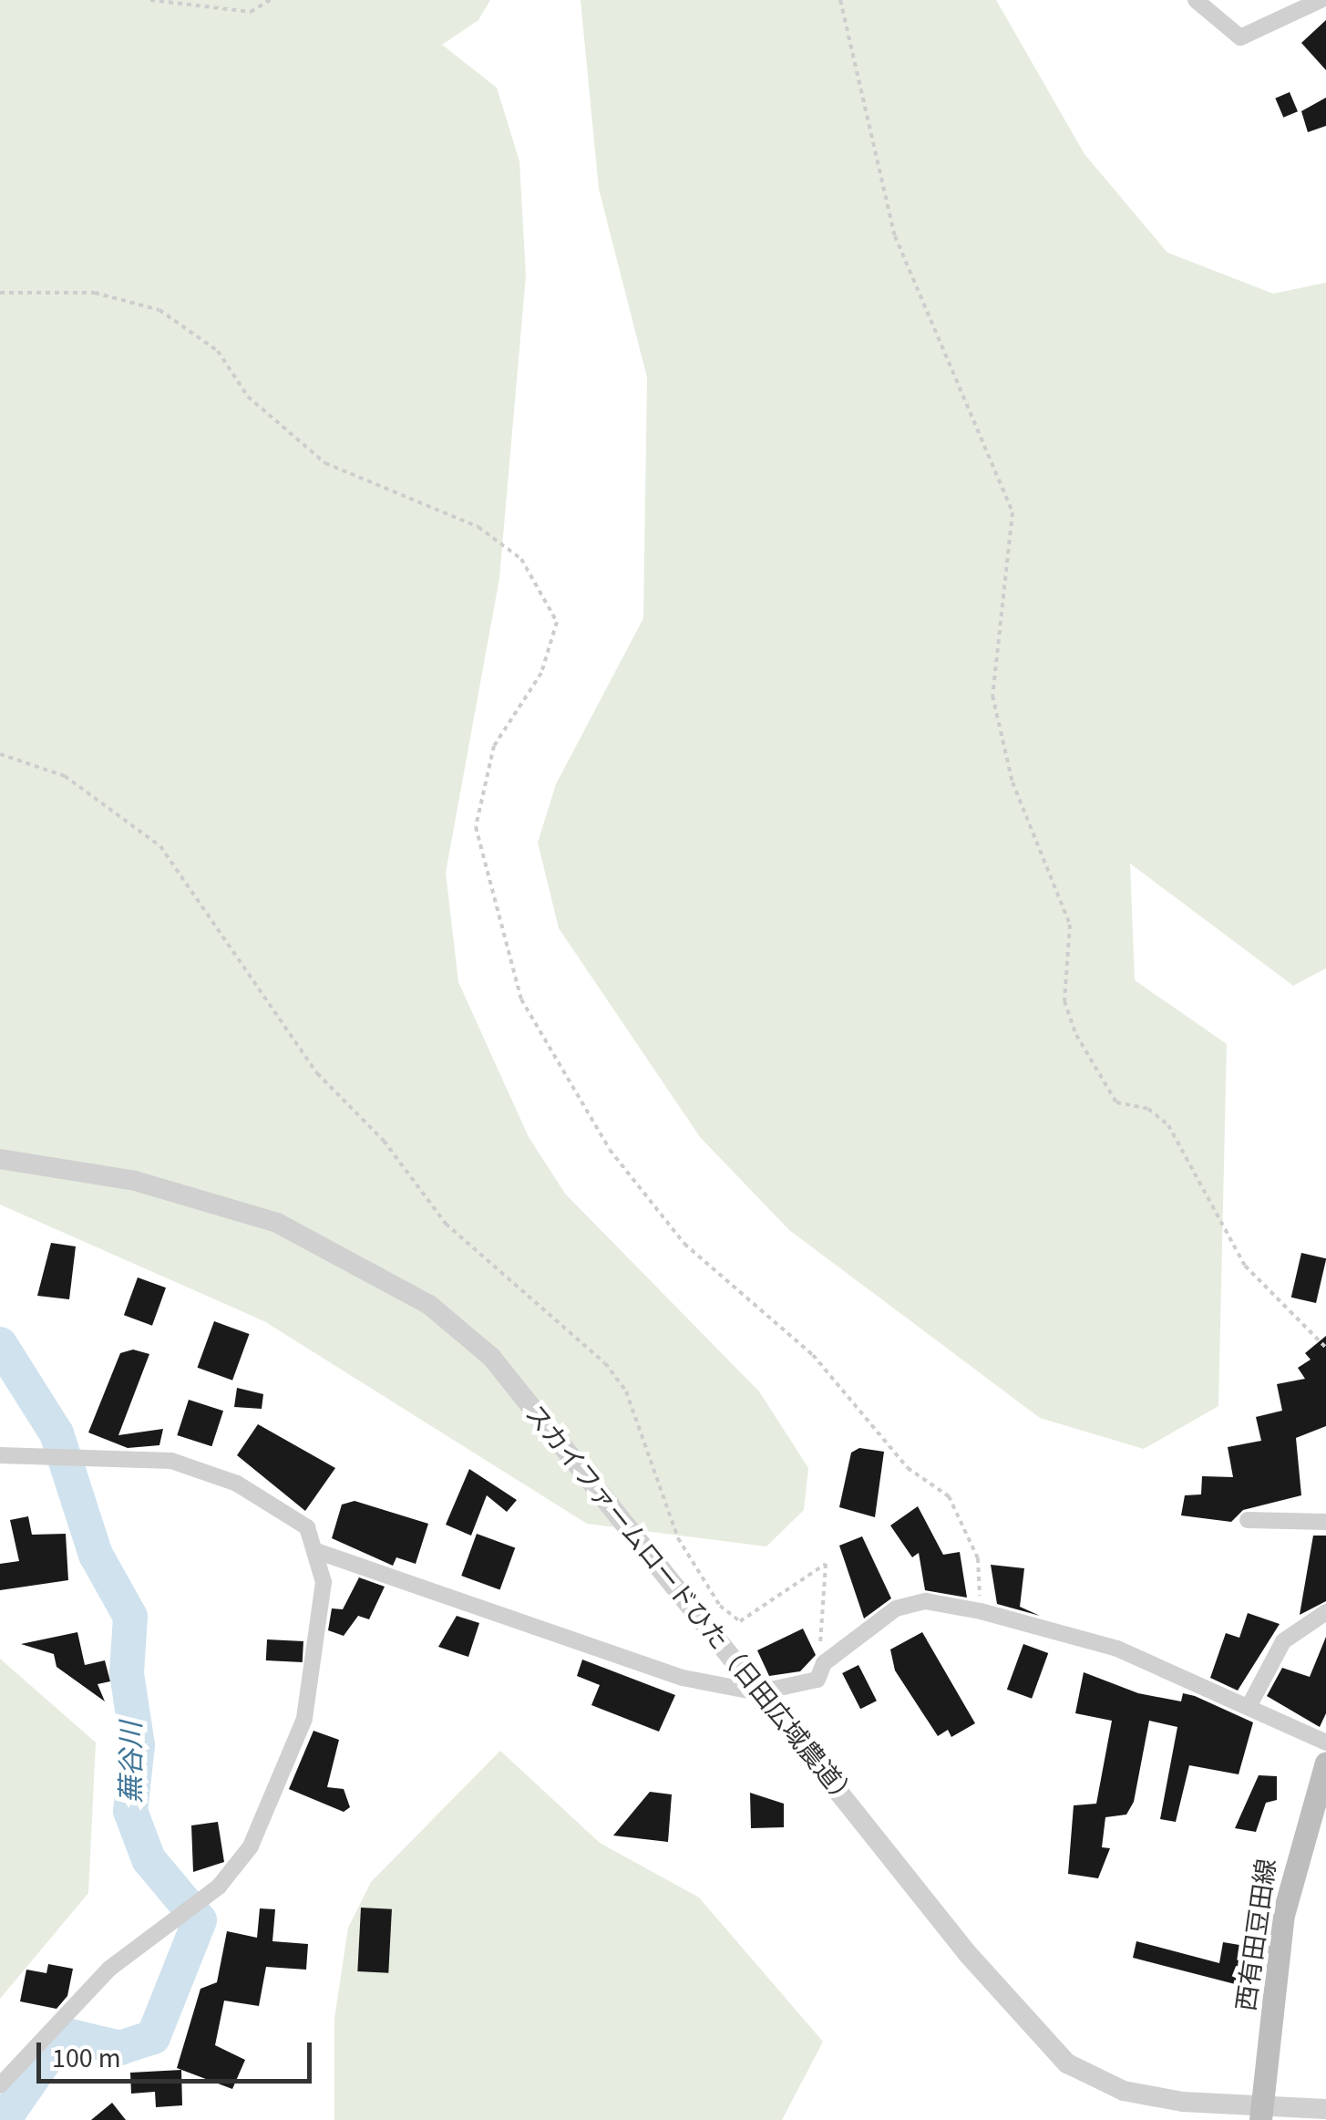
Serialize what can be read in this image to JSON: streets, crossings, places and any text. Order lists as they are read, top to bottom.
{
  "streets": {
    "main road": ["西有田豆田線"],
    "street": ["スカイファームロードひた（日田広域農道）"]
  },
  "crossings": [
    ["スカイファームロードひた（日田広域農道）", "西有田豆田線"]
  ],
  "water": ["蕪谷川"],
  "scale_bar": "100 m"
}
